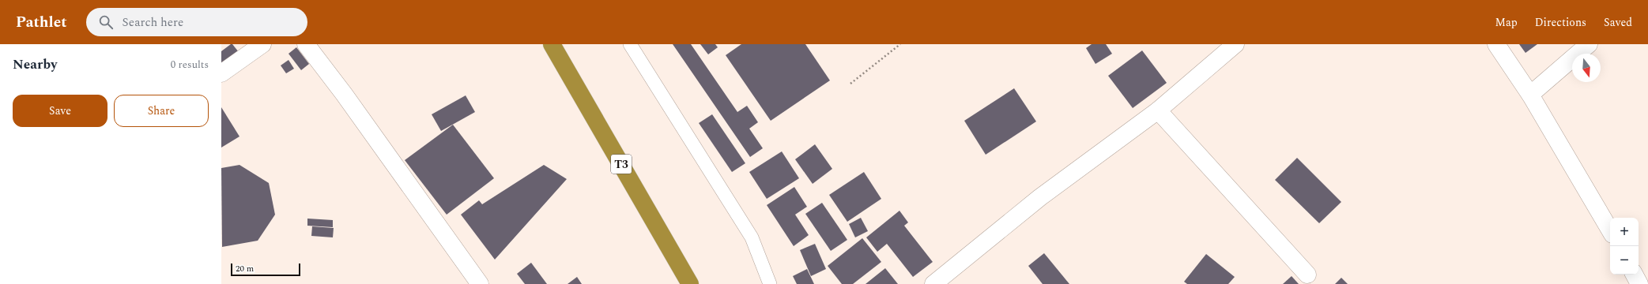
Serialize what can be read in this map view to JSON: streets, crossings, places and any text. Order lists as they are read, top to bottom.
{
  "streets": {
    "highway": ["T3"]
  },
  "scale_bar": "20 m",
  "north": "bottom",
  "page": {
    "header": "Pathlet",
    "search": "Search here",
    "nav": ["Map", "Directions", "Saved"],
    "heading": ["Nearby", "0 results"],
    "buttons": ["Save", "Share"],
    "map_buttons": ["+", "−"],
    "scale": "20 m"
  }
}
